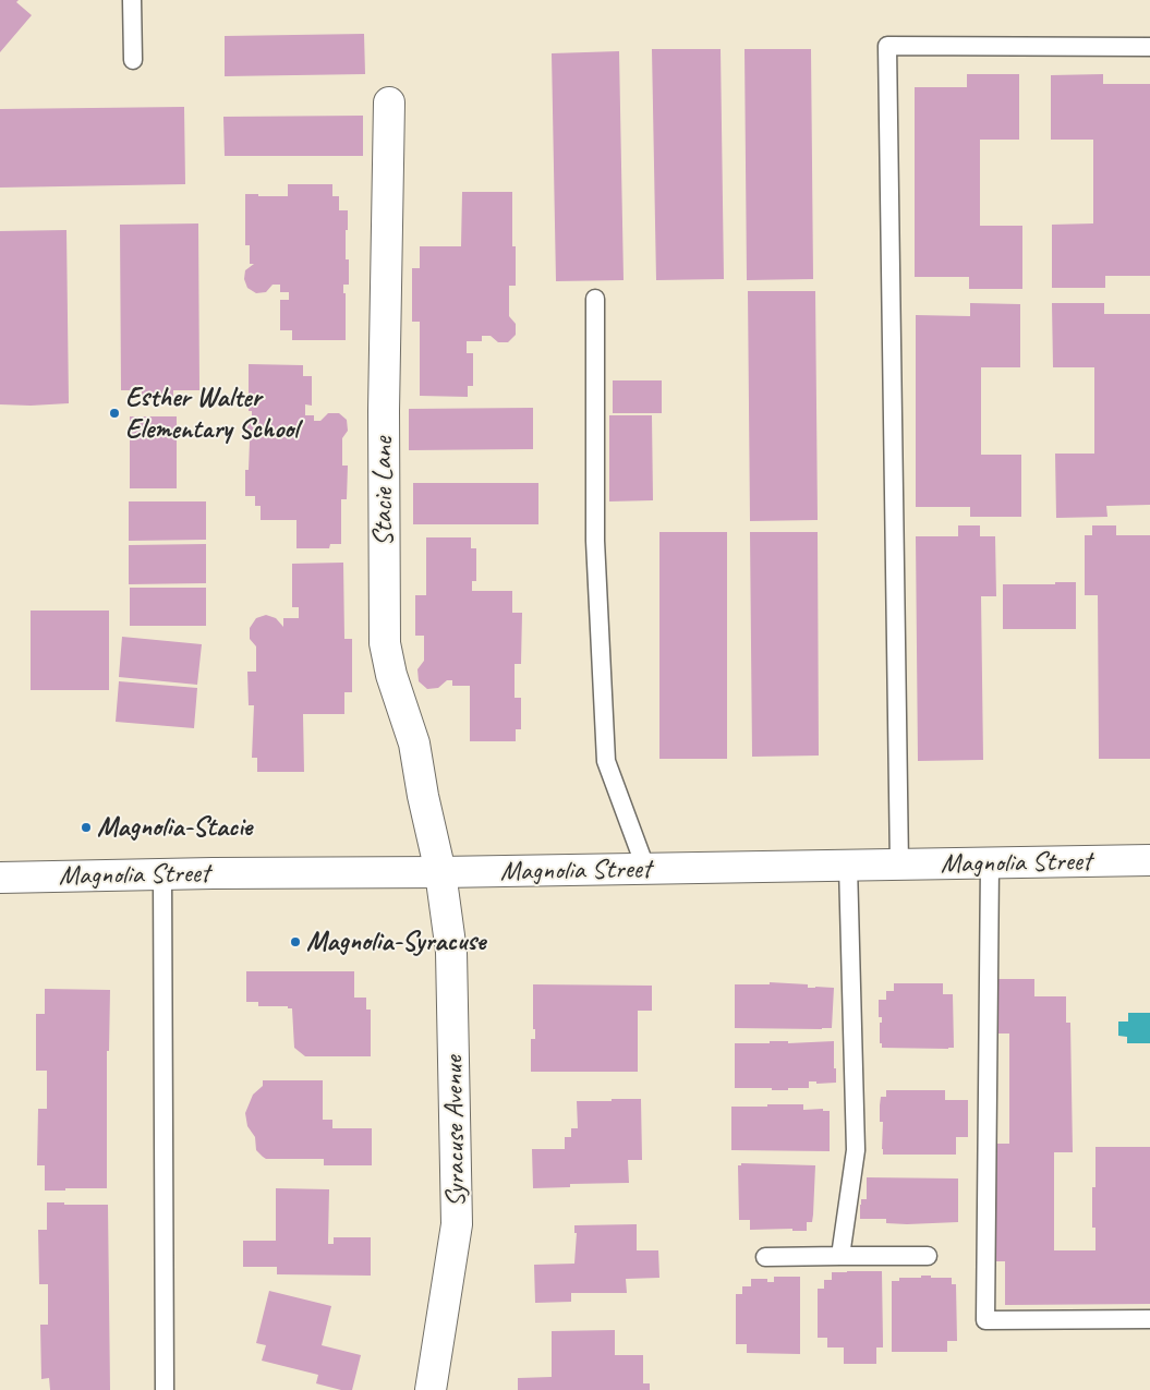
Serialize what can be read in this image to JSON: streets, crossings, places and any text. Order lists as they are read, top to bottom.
{
  "streets": {
    "street": ["Stacie Lane", "Magnolia Street", "Syracuse Avenue"]
  },
  "crossings": [
    ["Stacie Lane", "Magnolia Street"],
    ["Stacie Lane", "Syracuse Avenue"],
    ["Magnolia Street", "Syracuse Avenue"]
  ],
  "places": ["Esther Walter Elementary School", "Magnolia-Stacie", "Magnolia-Syracuse"]
}
